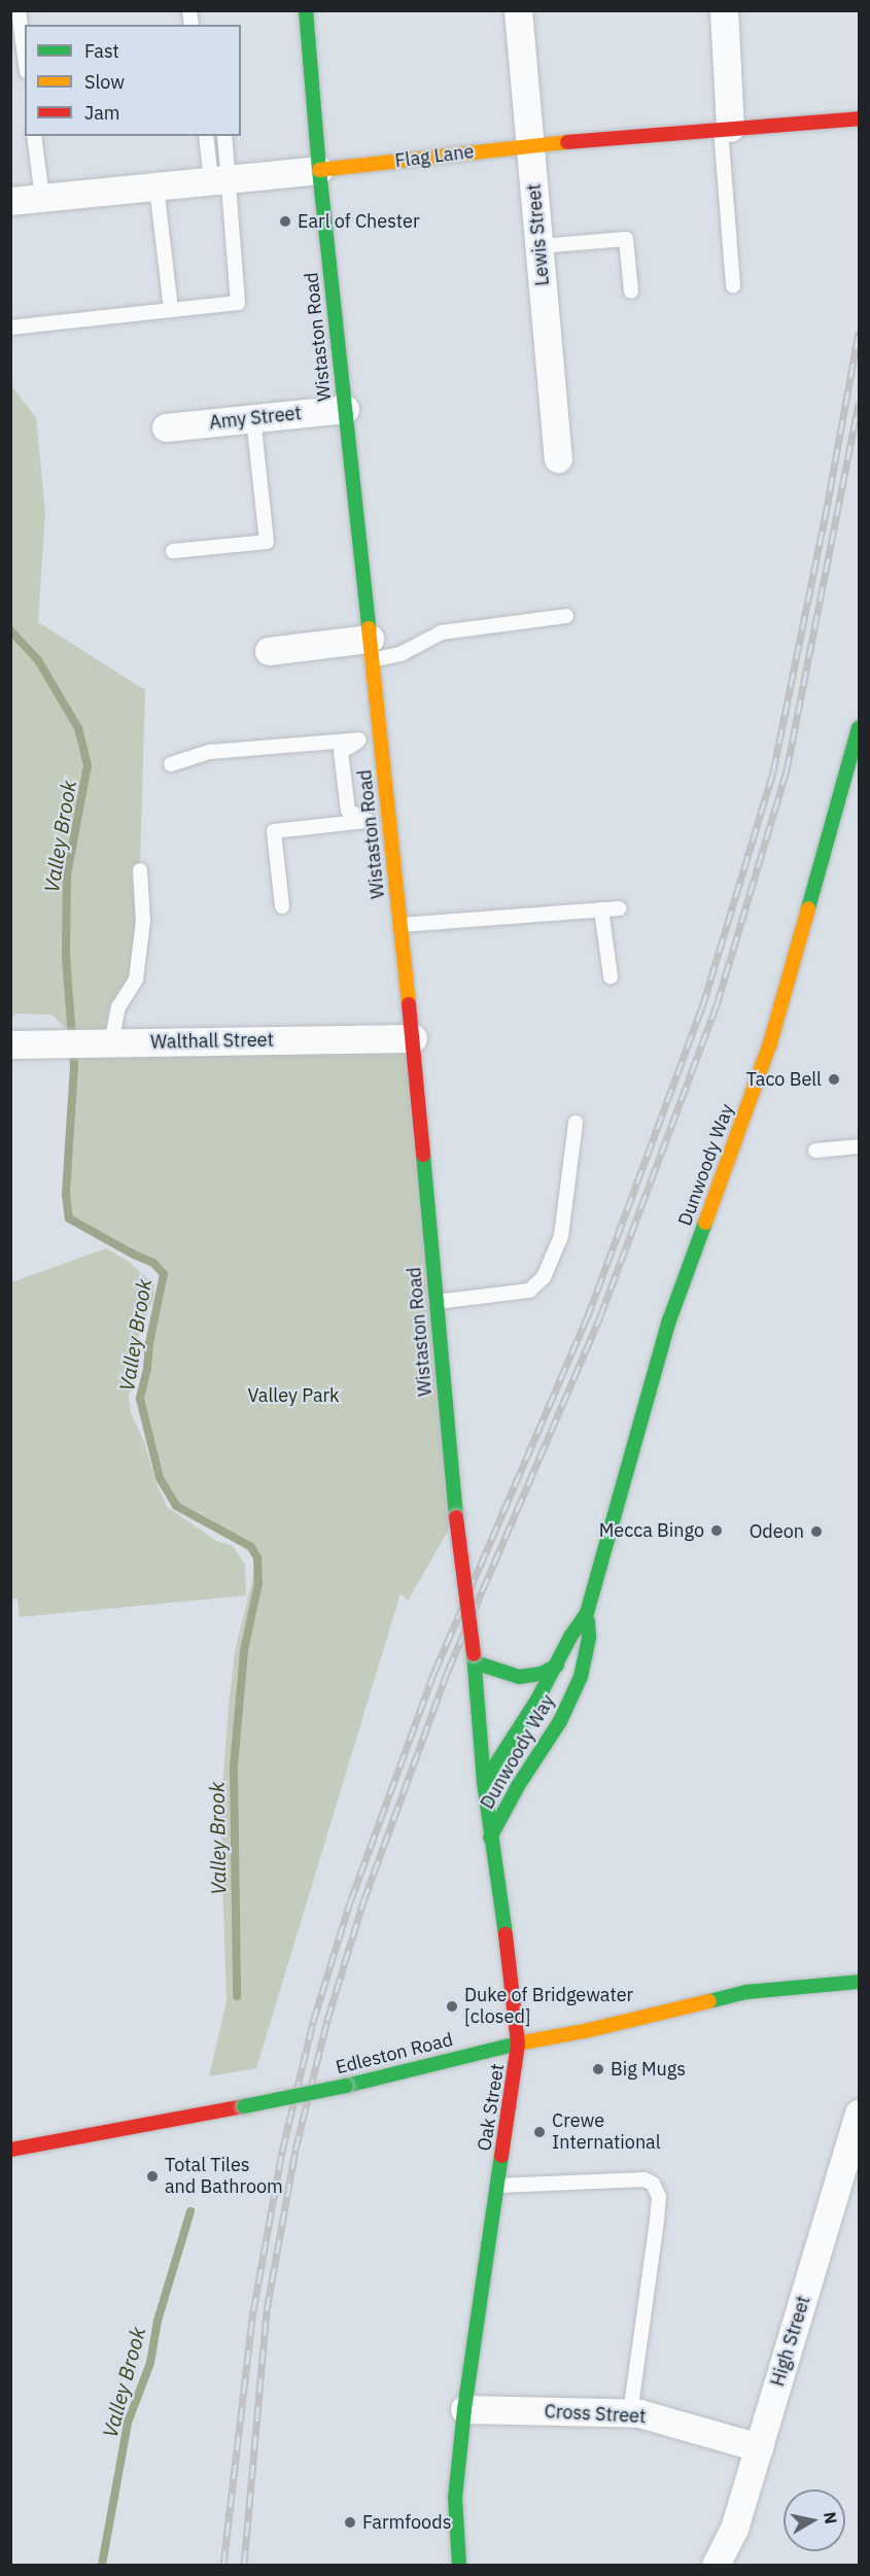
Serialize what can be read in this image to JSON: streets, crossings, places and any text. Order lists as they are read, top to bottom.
{
  "streets": {
    "street": [
      "Flag Lane",
      "Lewis Street",
      "Wistaston Road",
      "Amy Street",
      "Walthall Street",
      "Dunwoody Way",
      "Edleston Road",
      "Oak Street",
      "High Street",
      "Cross Street"
    ]
  },
  "crossings": [
    ["Flag Lane", "Lewis Street"],
    ["Flag Lane", "Wistaston Road"],
    ["Wistaston Road", "Amy Street"],
    ["Wistaston Road", "Walthall Street"],
    ["Wistaston Road", "Oak Street"],
    ["Dunwoody Way", "Oak Street"],
    ["Edleston Road", "Oak Street"],
    ["Oak Street", "Cross Street"],
    ["High Street", "Cross Street"]
  ],
  "water": ["Valley Brook"],
  "parks": ["Valley Park"],
  "places": [
    "Earl of Chester",
    "Taco Bell",
    "Mecca Bingo",
    "Odeon",
    "Duke of Bridgewater [closed]",
    "Big Mugs",
    "Crewe International",
    "Total Tiles and Bathroom",
    "Farmfoods"
  ],
  "legend": ["Fast", "Slow", "Jam"],
  "north": "right"
}
